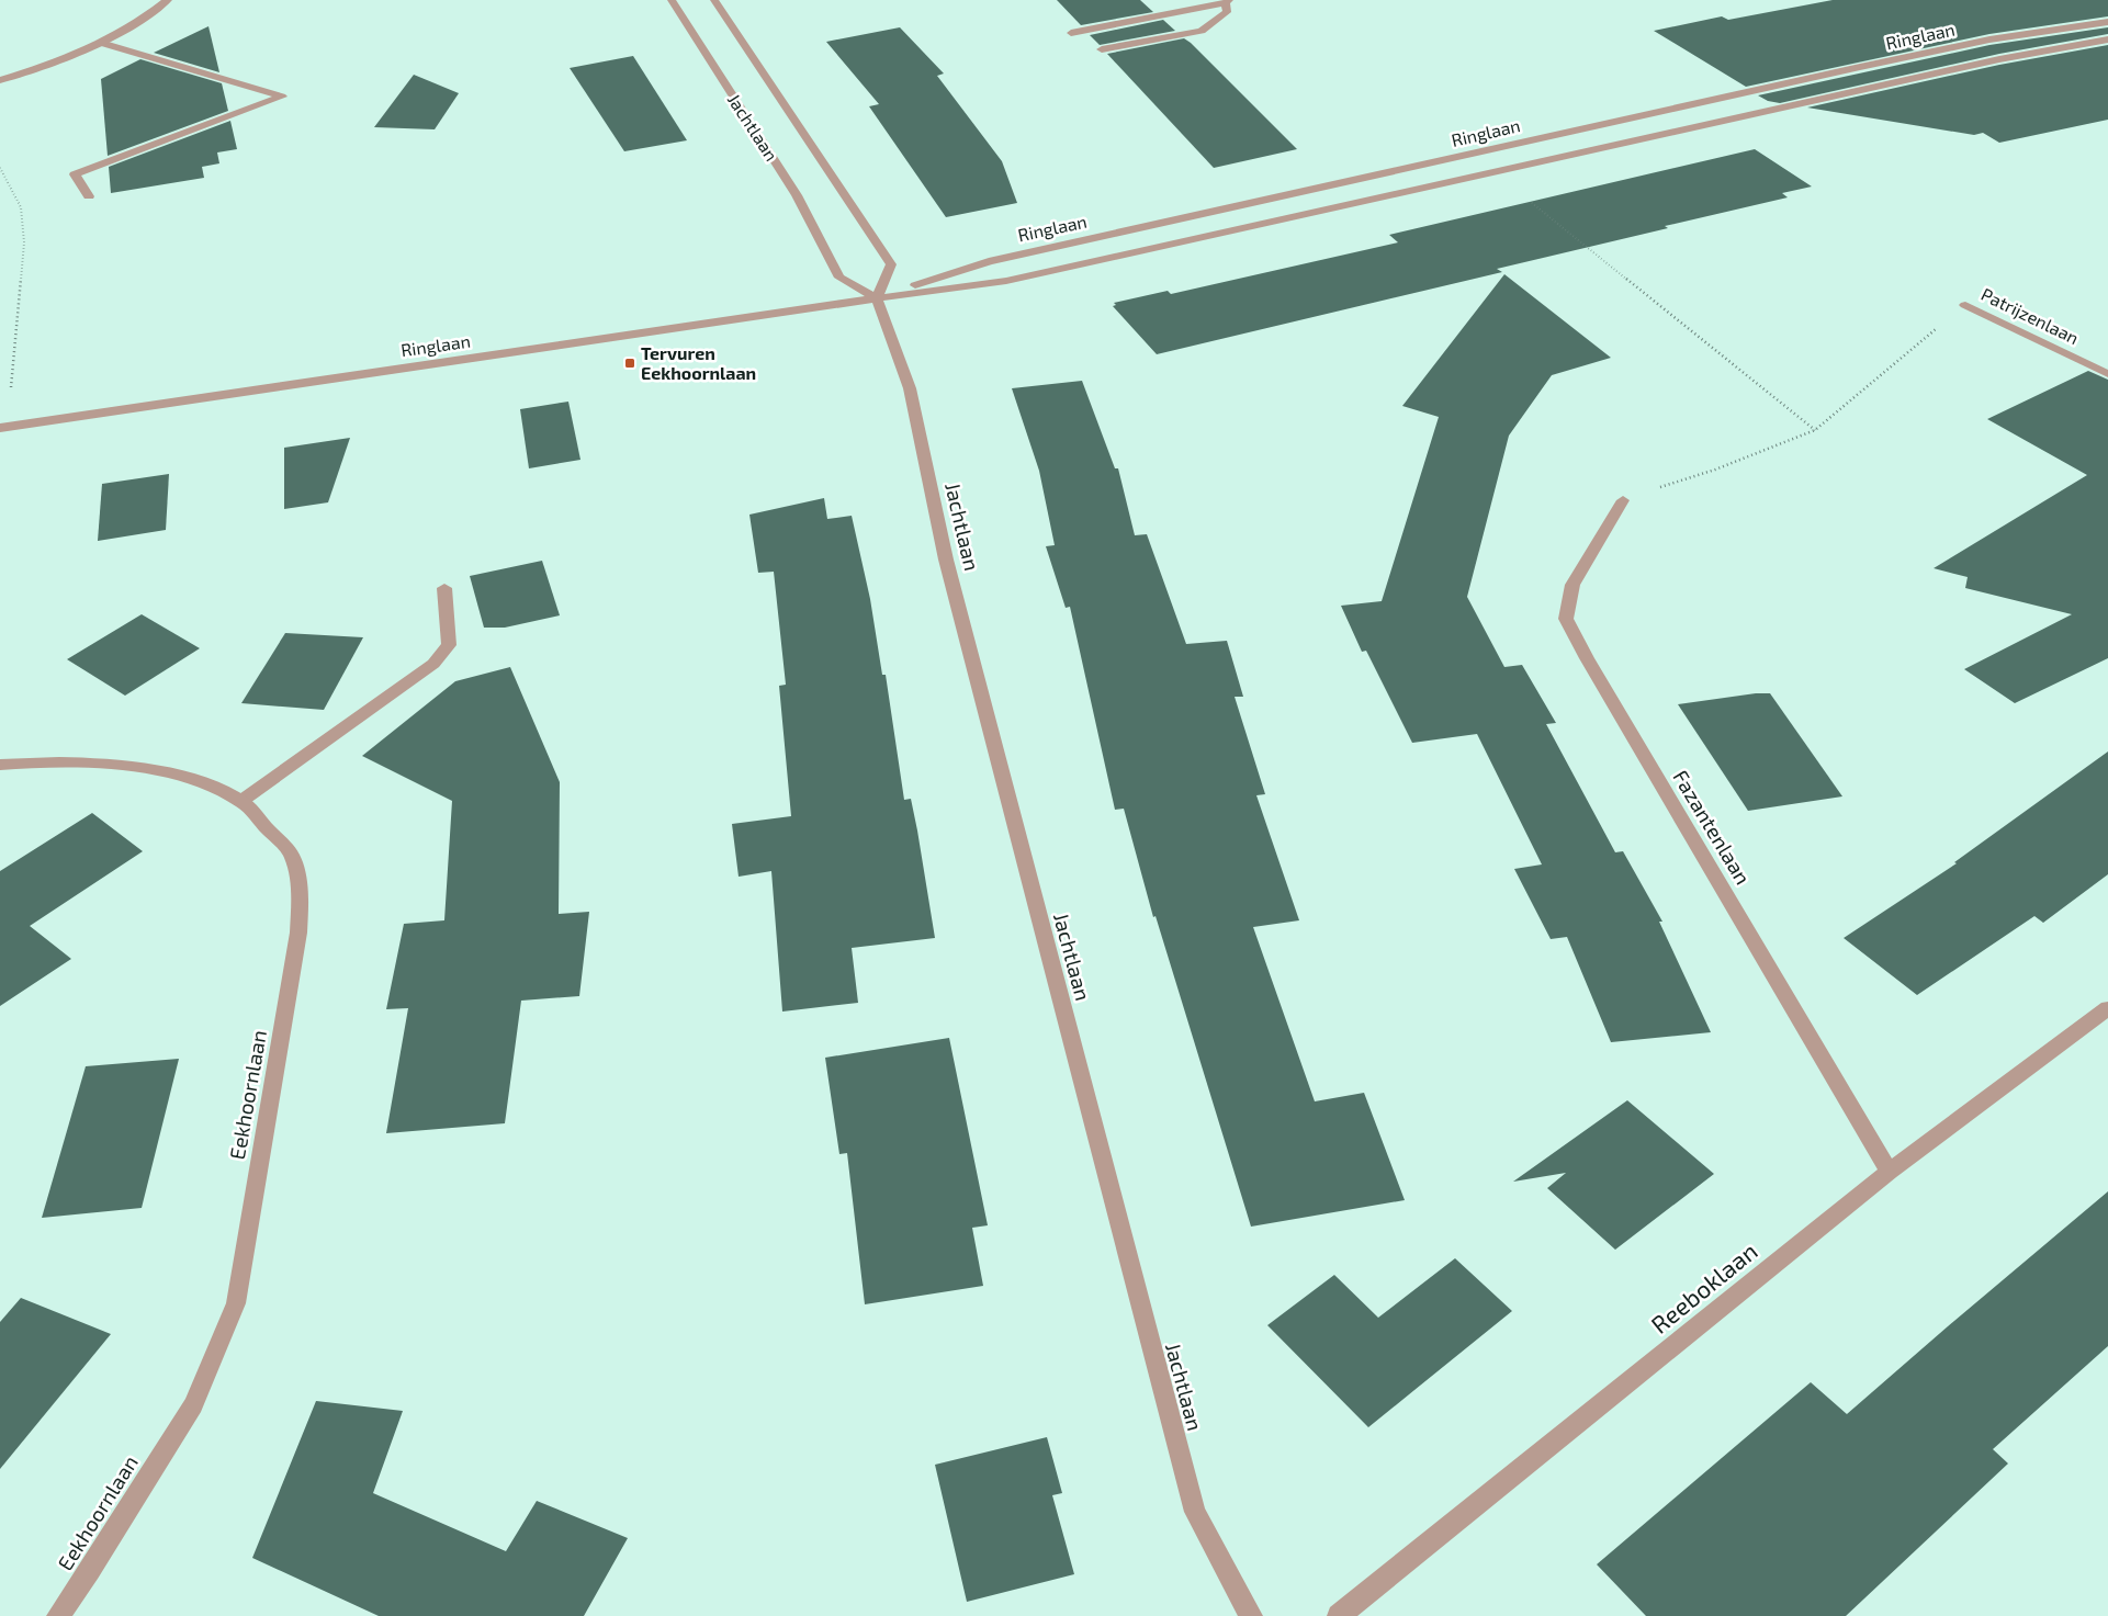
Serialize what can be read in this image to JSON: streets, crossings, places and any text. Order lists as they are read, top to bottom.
{
  "streets": {
    "street": [
      "Ringlaan",
      "Jachtlaan",
      "Patrijzenlaan",
      "Fazantenlaan",
      "Eekhoornlaan",
      "Reeboklaan"
    ]
  },
  "crossings": [
    ["Ringlaan", "Jachtlaan"],
    ["Fazantenlaan", "Reeboklaan"]
  ],
  "places": {
    "transit": ["Tervuren Eekhoornlaan"]
  }
}
